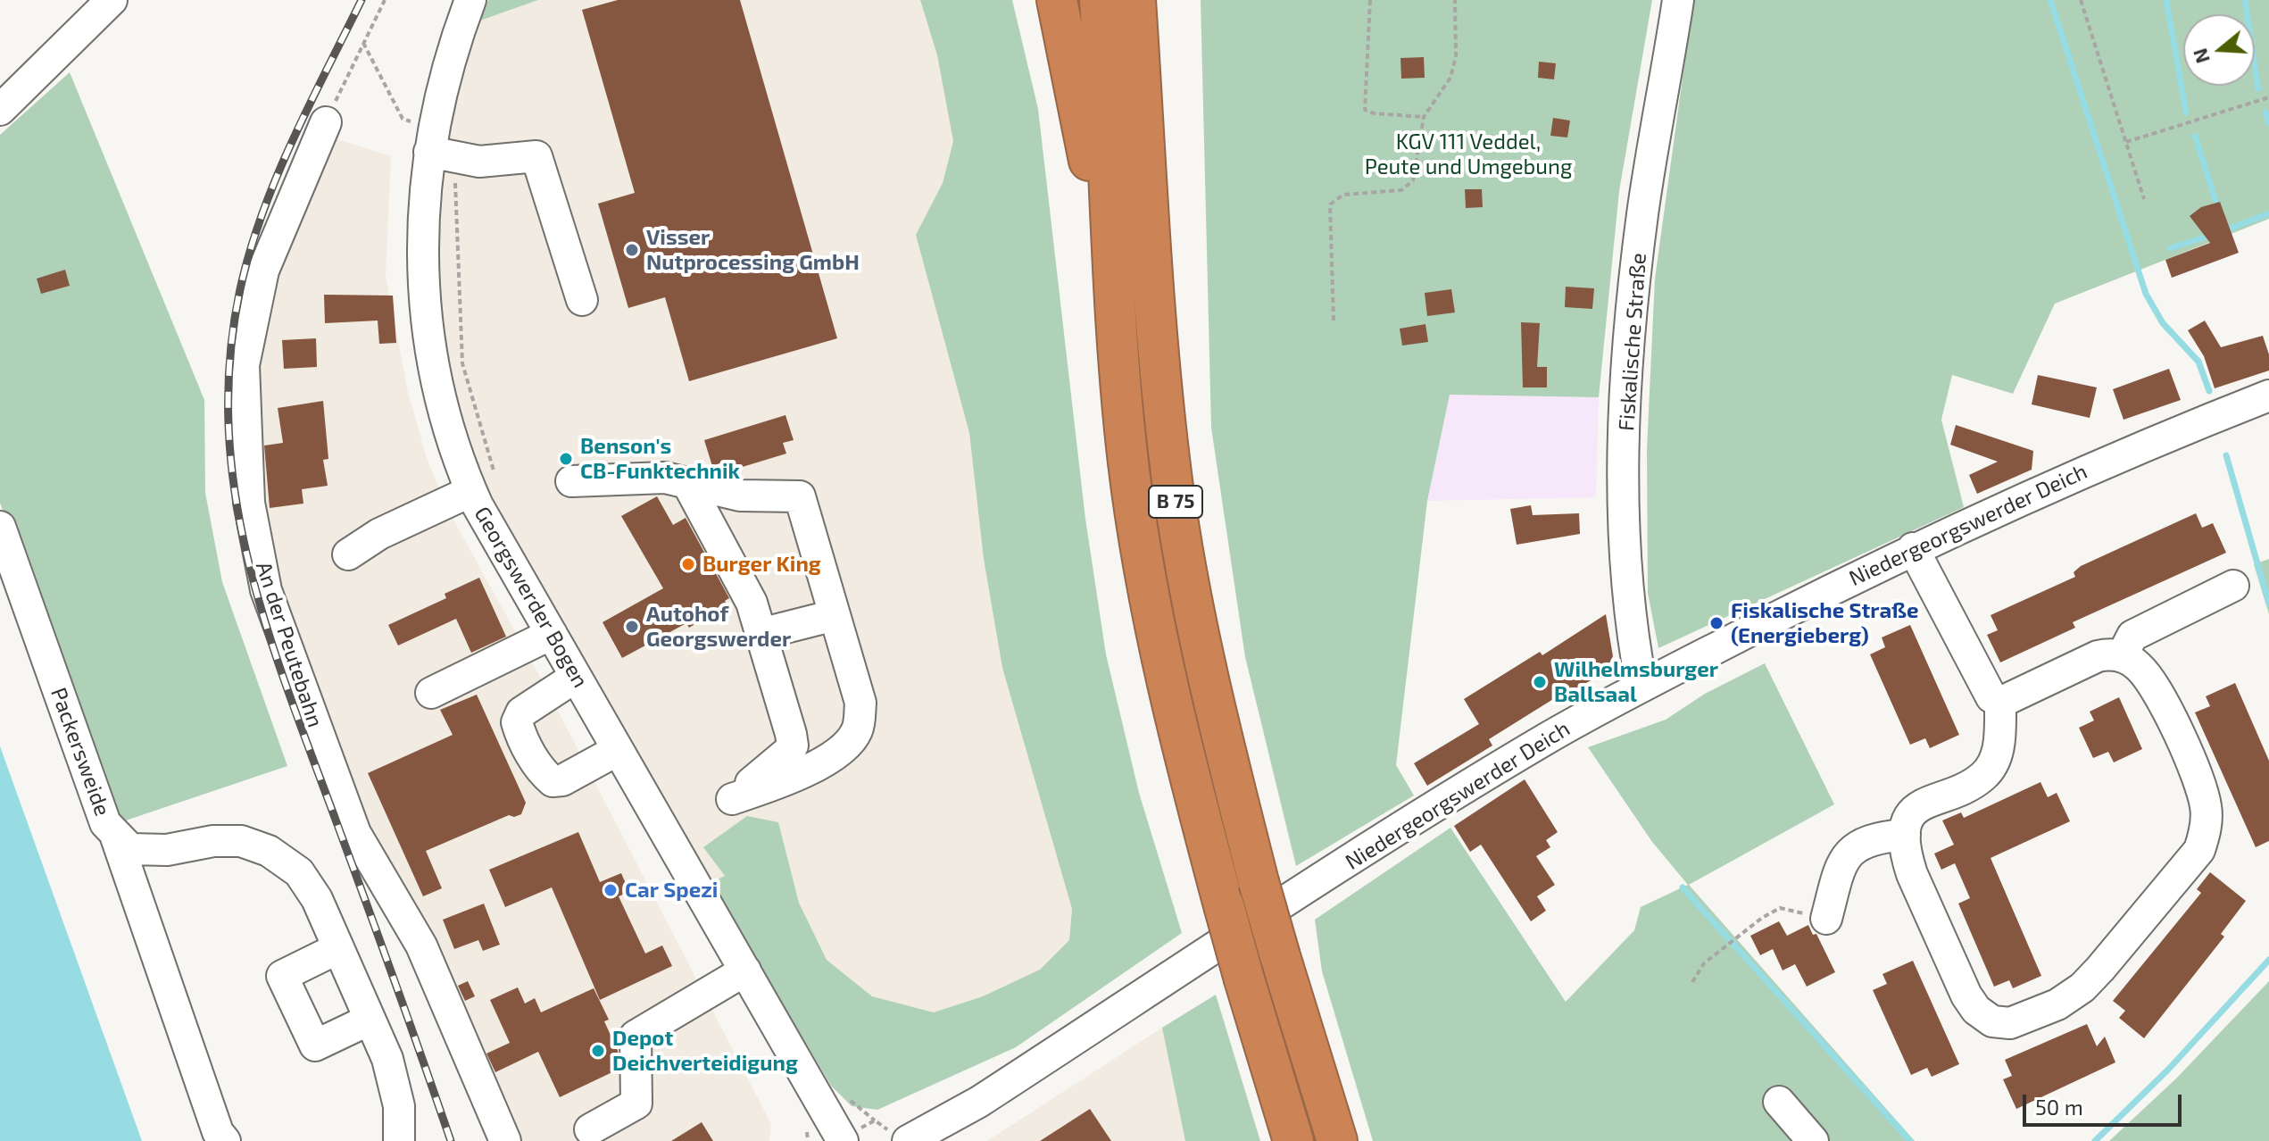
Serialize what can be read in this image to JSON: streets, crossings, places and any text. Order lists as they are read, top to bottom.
{
  "streets": {
    "highway": ["B 75"],
    "street": [
      "Fiskalische Straße",
      "Niedergeorgswerder Deich",
      "Georgswerder Bogen",
      "An der Peutebahn",
      "Packersweide"
    ]
  },
  "crossings": [
    ["Fiskalische Straße", "Niedergeorgswerder Deich"]
  ],
  "parks": ["KGV 111 Veddel, Peute und Umgebung"],
  "places": [
    "Visser Nutprocessing GmbH",
    "Benson's CB-Funktechnik",
    "Burger King",
    "Fiskalische Straße (Energieberg)",
    "Autohof Georgswerder",
    "Wilhelmsburger Ballsaal",
    "Car Spezi",
    "Depot Deichverteidigung"
  ],
  "scale_bar": "50 m",
  "north": "left"
}
